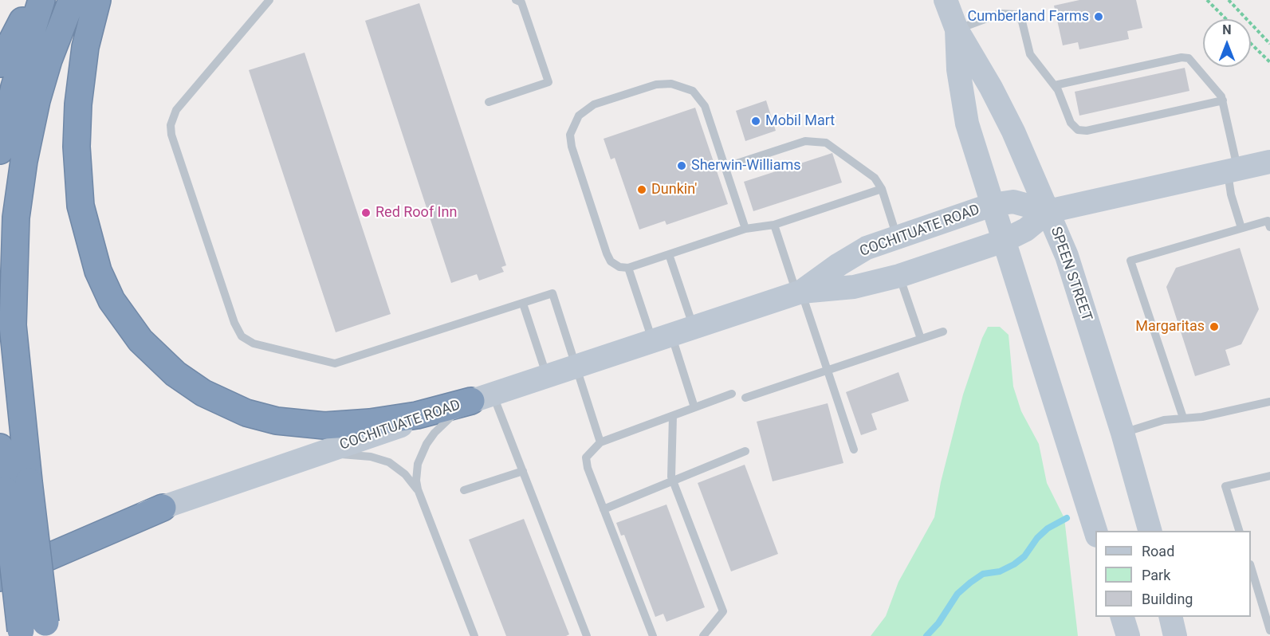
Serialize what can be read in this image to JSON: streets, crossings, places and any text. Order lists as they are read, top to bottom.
{
  "streets": {
    "main road": ["COCHITUATE ROAD", "SPEEN STREET"]
  },
  "crossings": [
    ["COCHITUATE ROAD", "SPEEN STREET"]
  ],
  "places": [
    "Cumberland Farms",
    "Mobil Mart",
    "Sherwin-Williams",
    "Dunkin'",
    "Red Roof Inn",
    "Margaritas"
  ],
  "legend": ["Road", "Park", "Building"],
  "north": "top"
}
